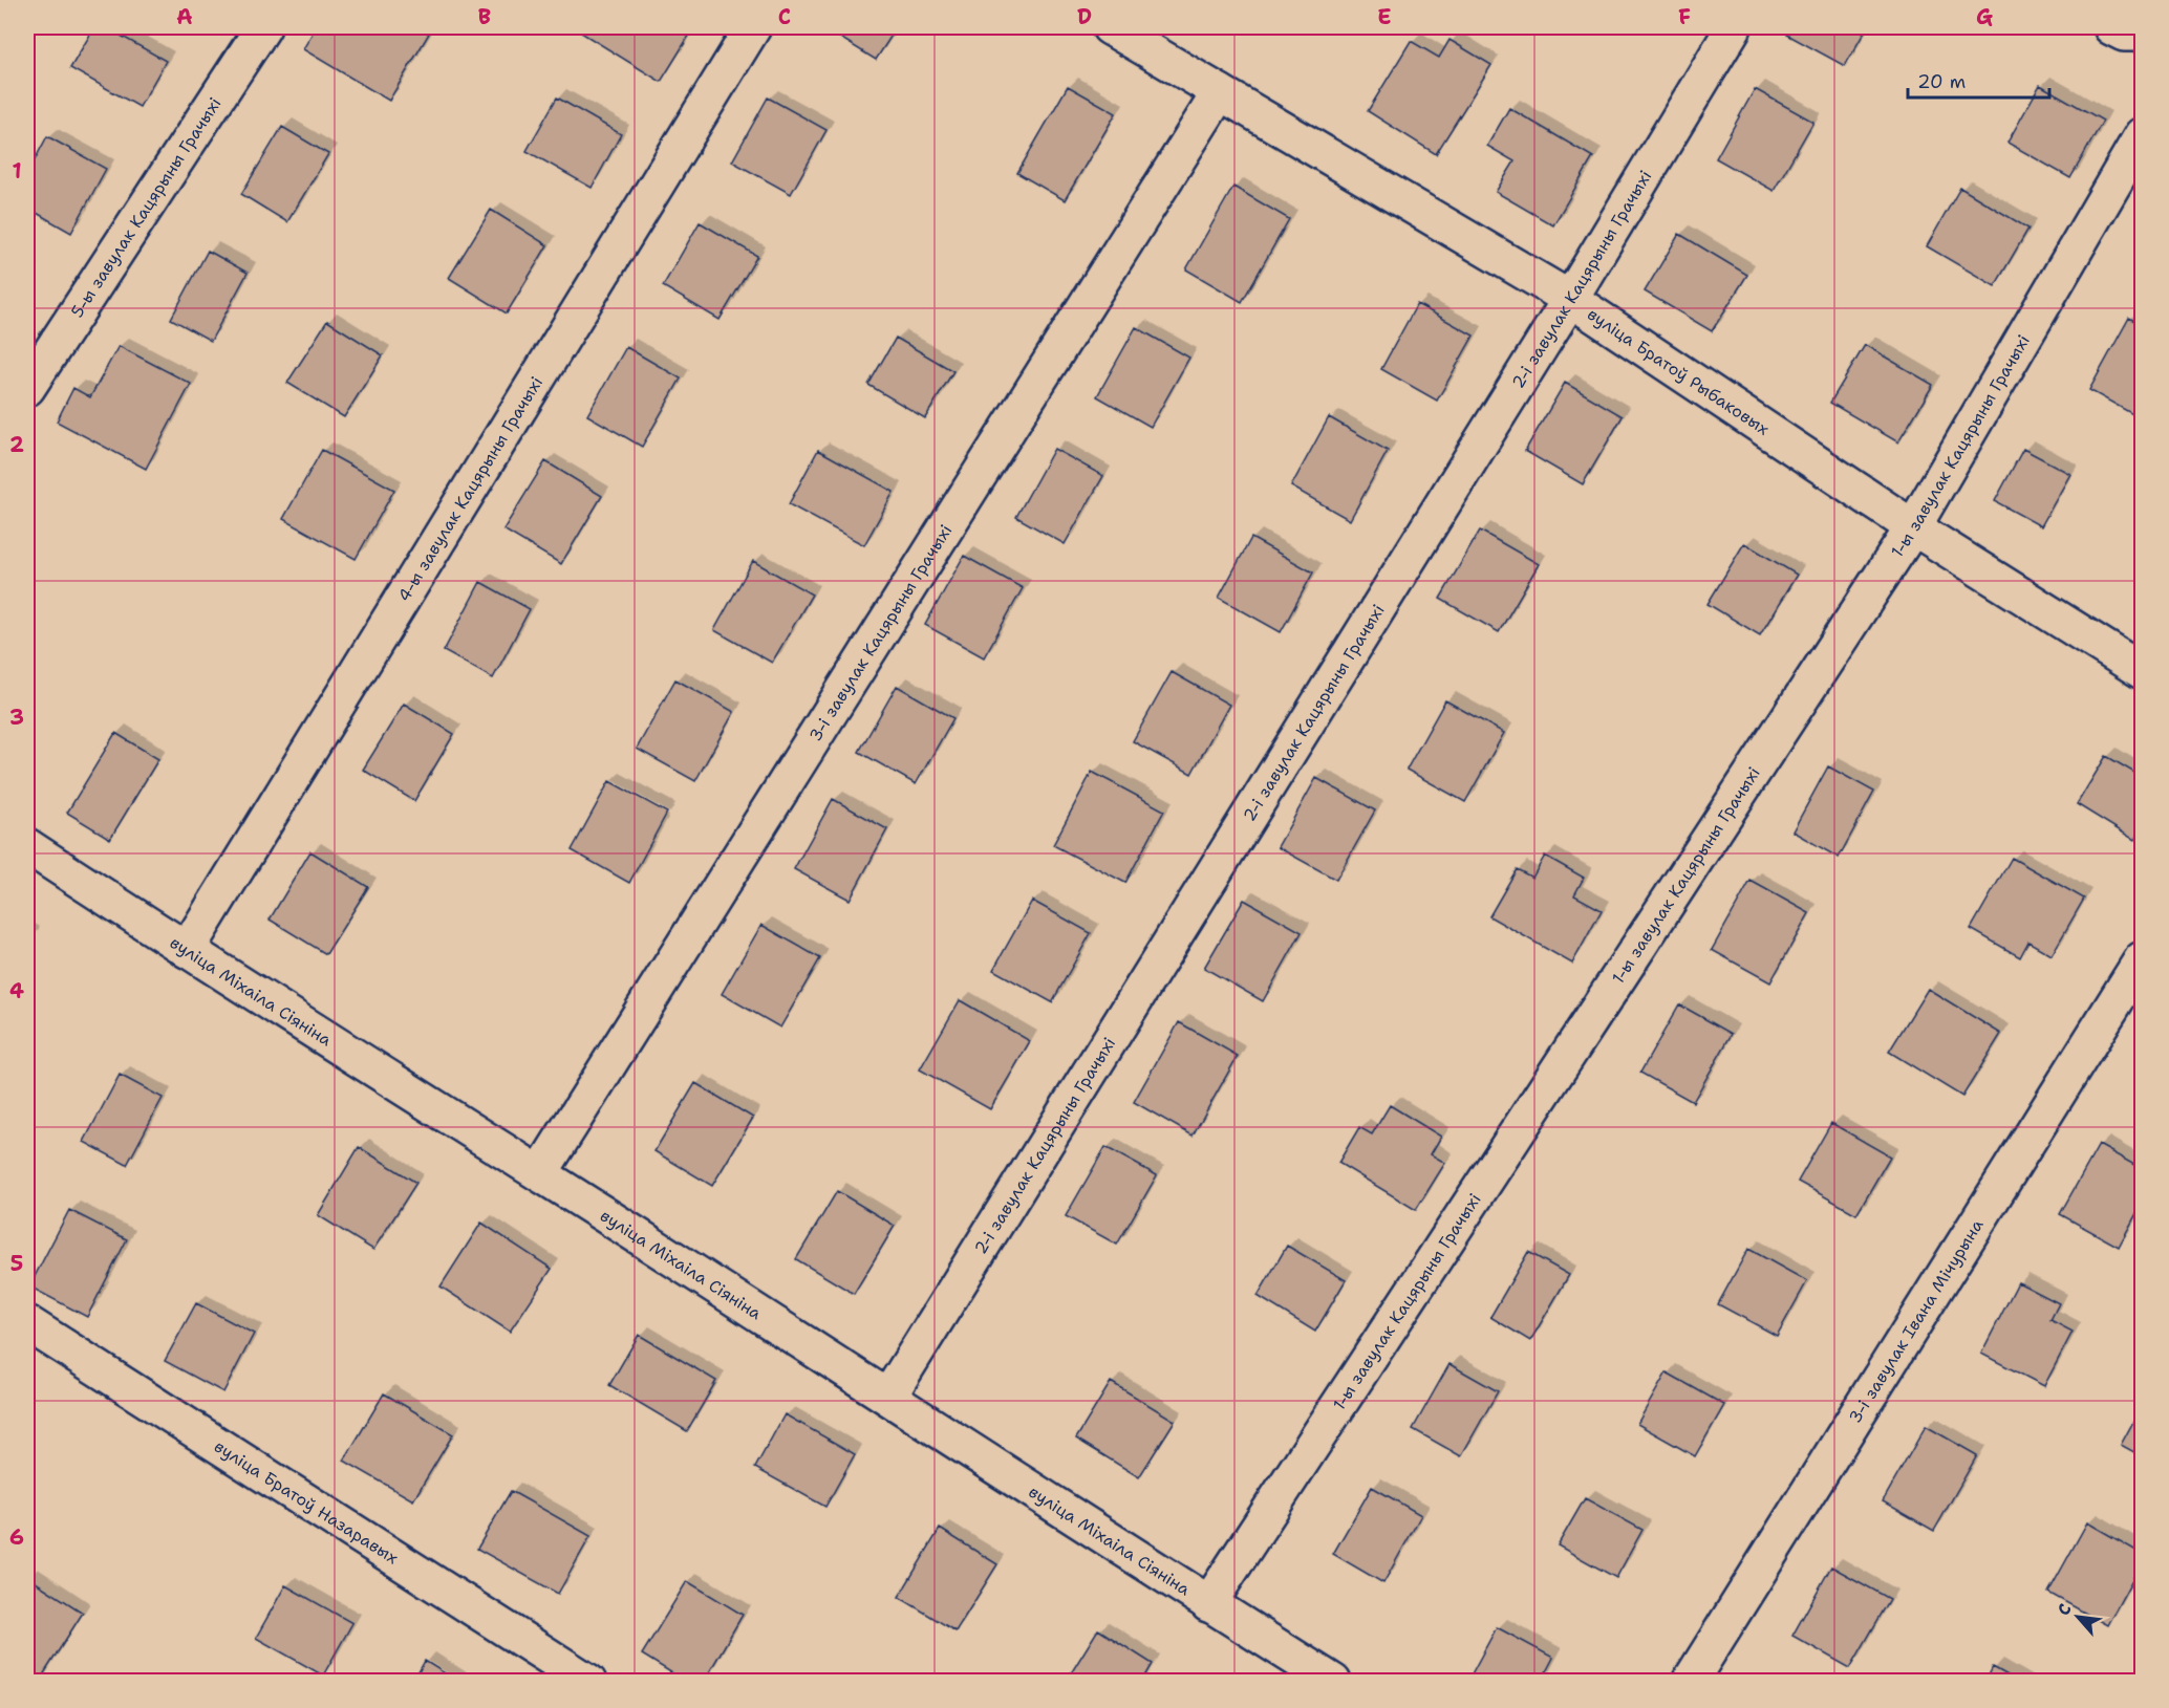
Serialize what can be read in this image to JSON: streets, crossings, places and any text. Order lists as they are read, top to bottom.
{
  "streets": {
    "street": [
      "5-ы завулак Кацярыны Грачыхі",
      "2-і завулак Кацярыны Грачыхі",
      "вуліца Братоў Рыбаковых",
      "1-ы завулак Кацярыны Грачыхі",
      "4-ы завулак Кацярыны Грачыхі",
      "3-і завулак Кацярыны Грачыхі",
      "вуліца Міхаіла Сіяніна",
      "3-і завулак Івана Мічурына",
      "вуліца Братоў Назаравых"
    ]
  },
  "crossings": [
    ["2-і завулак Кацярыны Грачыхі", "вуліца Братоў Рыбаковых"],
    ["2-і завулак Кацярыны Грачыхі", "вуліца Міхаіла Сіяніна"],
    ["вуліца Братоў Рыбаковых", "1-ы завулак Кацярыны Грачыхі"],
    ["вуліца Братоў Рыбаковых", "3-і завулак Кацярыны Грачыхі"],
    ["1-ы завулак Кацярыны Грачыхі", "вуліца Міхаіла Сіяніна"],
    ["4-ы завулак Кацярыны Грачыхі", "вуліца Міхаіла Сіяніна"],
    ["3-і завулак Кацярыны Грачыхі", "вуліца Міхаіла Сіяніна"]
  ],
  "scale_bar": "20 m",
  "north": "top left",
  "grid": {
    "columns": [
      "A",
      "B",
      "C",
      "D",
      "E",
      "F",
      "G"
    ],
    "rows": [
      "1",
      "2",
      "3",
      "4",
      "5",
      "6"
    ]
  }
}
